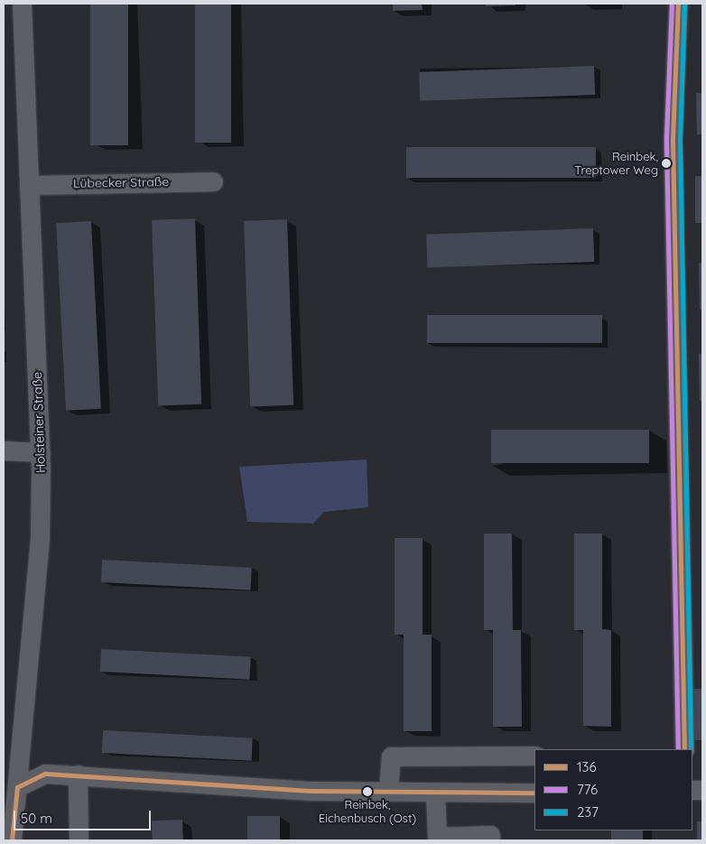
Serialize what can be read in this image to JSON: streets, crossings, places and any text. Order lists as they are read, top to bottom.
{
  "streets": {
    "street": ["Lübecker Straße", "Holsteiner Straße"]
  },
  "crossings": [
    ["Lübecker Straße", "Holsteiner Straße"]
  ],
  "places": ["Reinbek, Treptower Weg", "Reinbek, Eichenbusch (Ost)"],
  "lines": ["transit line 136", "transit line 776", "transit line 237"],
  "legend": ["136", "776", "237"],
  "scale_bar": "50 m"
}
